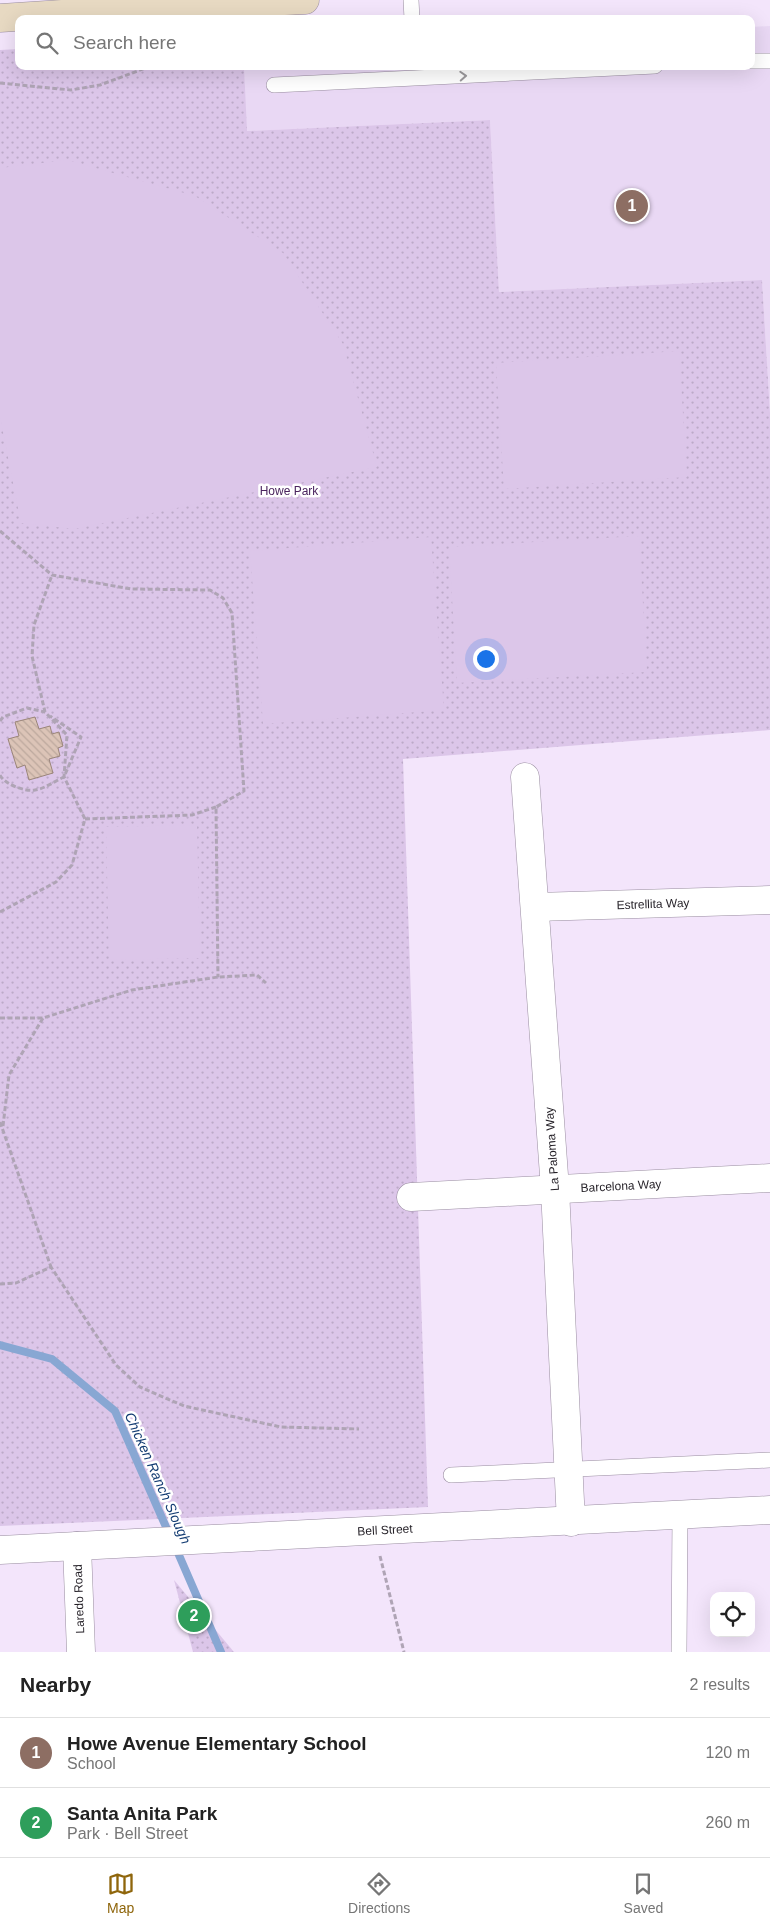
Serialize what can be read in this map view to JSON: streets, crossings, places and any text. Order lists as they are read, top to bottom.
{
  "streets": {
    "street": [
      "Estrellita Way",
      "La Paloma Way",
      "Barcelona Way",
      "Bell Street",
      "Laredo Road"
    ]
  },
  "crossings": [
    ["Estrellita Way", "La Paloma Way"],
    ["La Paloma Way", "Barcelona Way"],
    ["La Paloma Way", "Bell Street"],
    ["Bell Street", "Laredo Road"]
  ],
  "water": ["Chicken Ranch Slough"],
  "parks": ["Howe Park"],
  "page": {
    "search": "Search here",
    "pins": ["1", "2"],
    "heading": ["Nearby", "2 results"],
    "list": [
      {
        "mark": "1",
        "name": "Howe Avenue Elementary School",
        "note": "School",
        "value": "120 m"
      },
      {
        "mark": "2",
        "name": "Santa Anita Park",
        "note": "Park · Bell Street",
        "value": "260 m"
      }
    ],
    "nav": ["Map", "Directions", "Saved"]
  }
}
